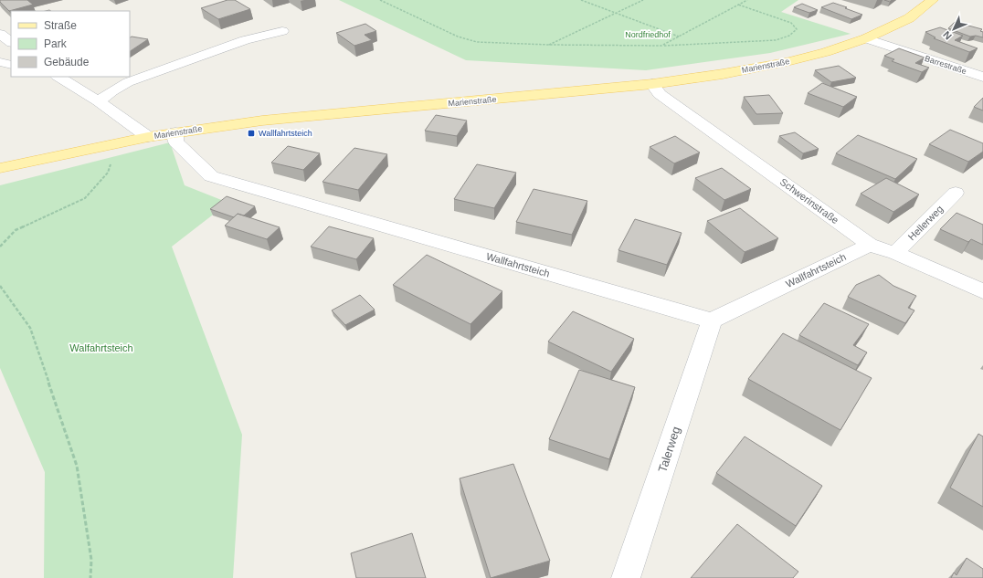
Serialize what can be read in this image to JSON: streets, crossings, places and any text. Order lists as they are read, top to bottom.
{
  "streets": {
    "main road": ["Marienstraße"],
    "street": [
      "Barrestraße",
      "Schwerinstraße",
      "Hellerweg",
      "Wallfahrtsteich",
      "Talerweg"
    ]
  },
  "crossings": [
    ["Barrestraße", "Marienstraße"],
    ["Marienstraße", "Schwerinstraße"],
    ["Marienstraße", "Wallfahrtsteich"],
    ["Schwerinstraße", "Hellerweg"],
    ["Schwerinstraße", "Wallfahrtsteich"],
    ["Wallfahrtsteich", "Talerweg"]
  ],
  "parks": ["Nordfriedhof", "Walfahrtsteich"],
  "places": {
    "transit": ["Wallfahrtsteich"]
  },
  "legend": ["Straße", "Park", "Gebäude"],
  "north": "bottom left"
}
